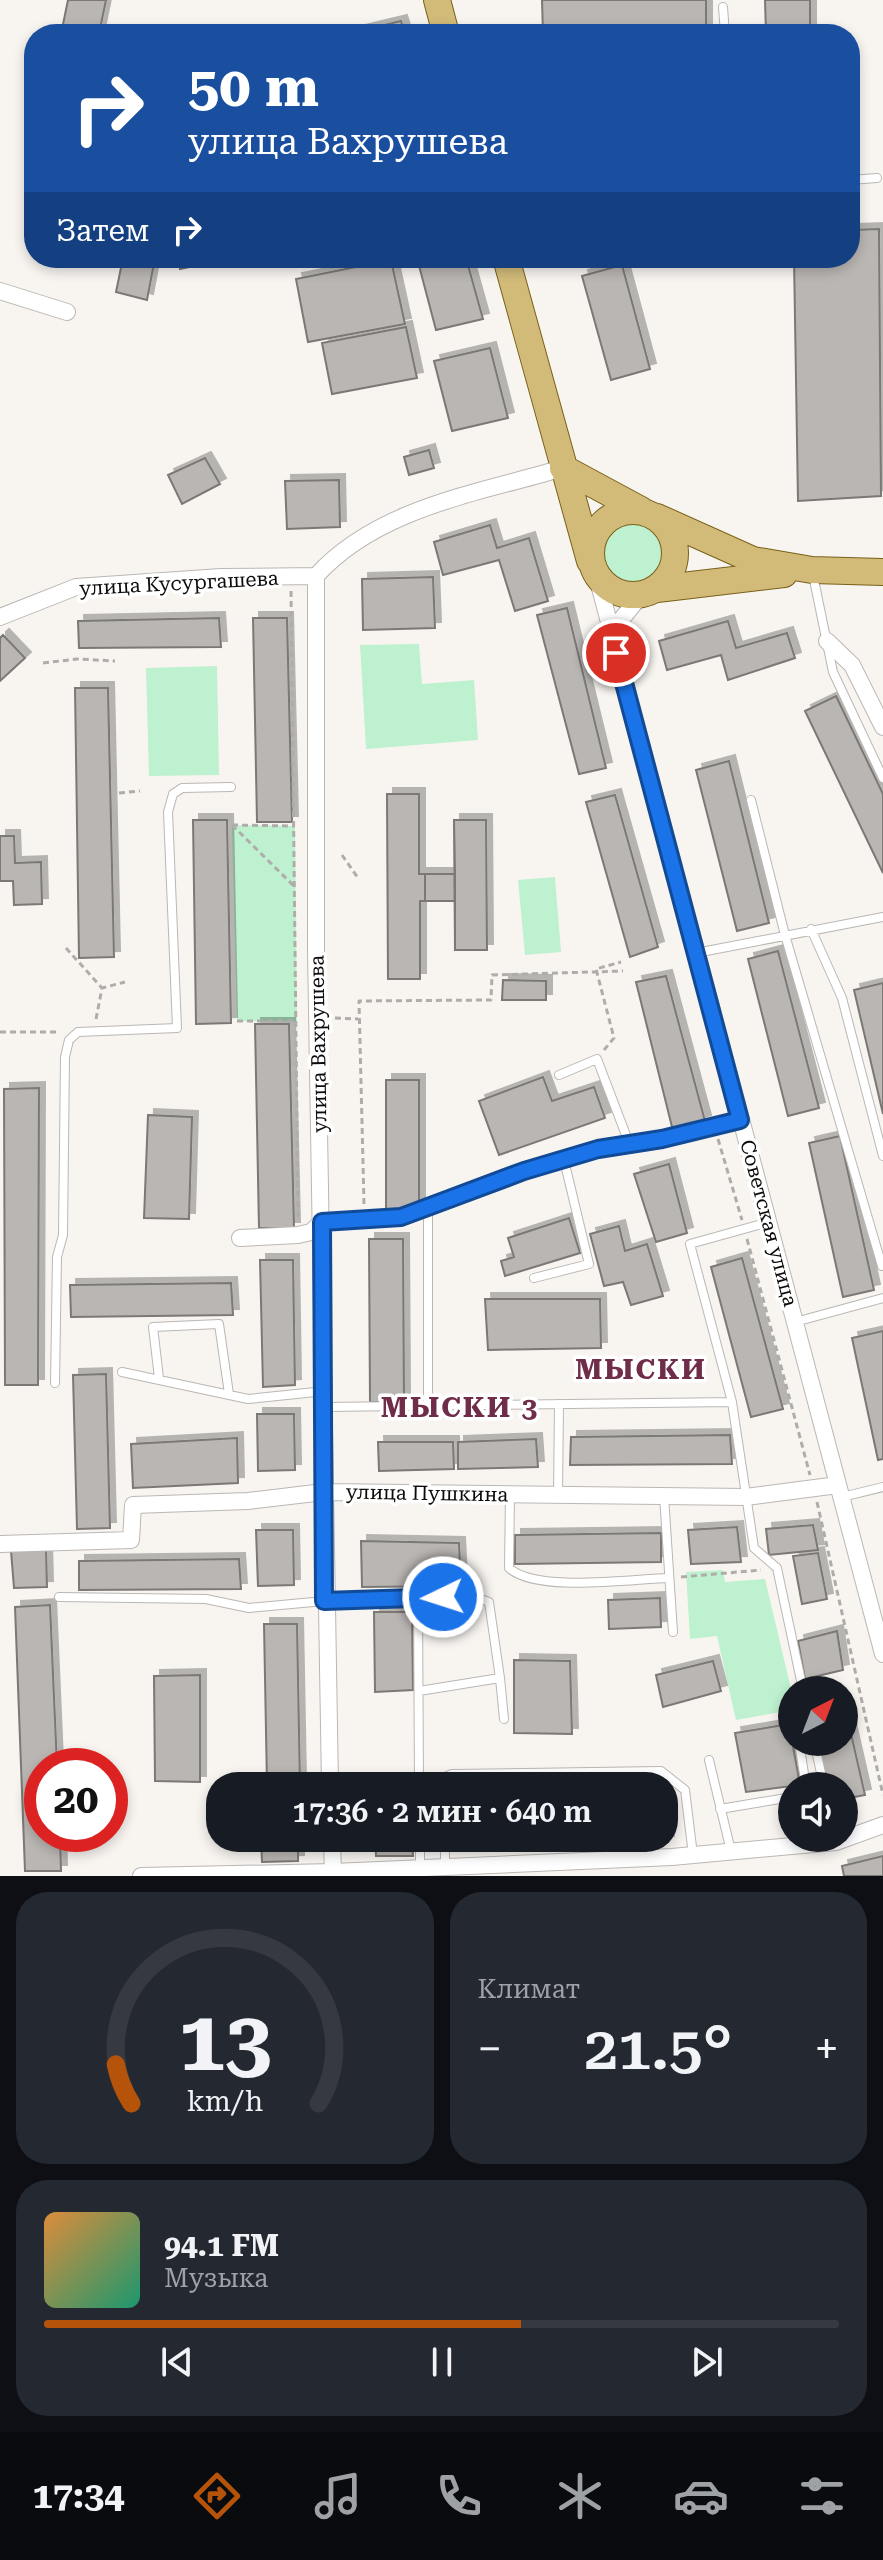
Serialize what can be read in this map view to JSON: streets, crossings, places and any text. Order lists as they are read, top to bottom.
{
  "streets": {
    "street": [
      "улица Кусургашева",
      "улица Вахрушева",
      "Советская улица",
      "улица Пушкина"
    ]
  },
  "crossings": [
    ["улица Кусургашева", "улица Вахрушева"],
    ["улица Вахрушева", "улица Пушкина"],
    ["Советская улица", "улица Пушкина"]
  ],
  "districts": ["МЫСКИ", "МЫСКИ 3"],
  "north": "top right",
  "page": {
    "turn": ["50 m", "улица Вахрушева"],
    "then": "Затем",
    "limit": "20",
    "trip": "17:36 · 2 мин · 640 m",
    "tile": "Климат",
    "heat": ["−", "21.5°", "+"],
    "song": ["94.1 FM", "Музыка"],
    "tabs": "17:34",
    "gauge": ["13", "km/h"]
  }
}
